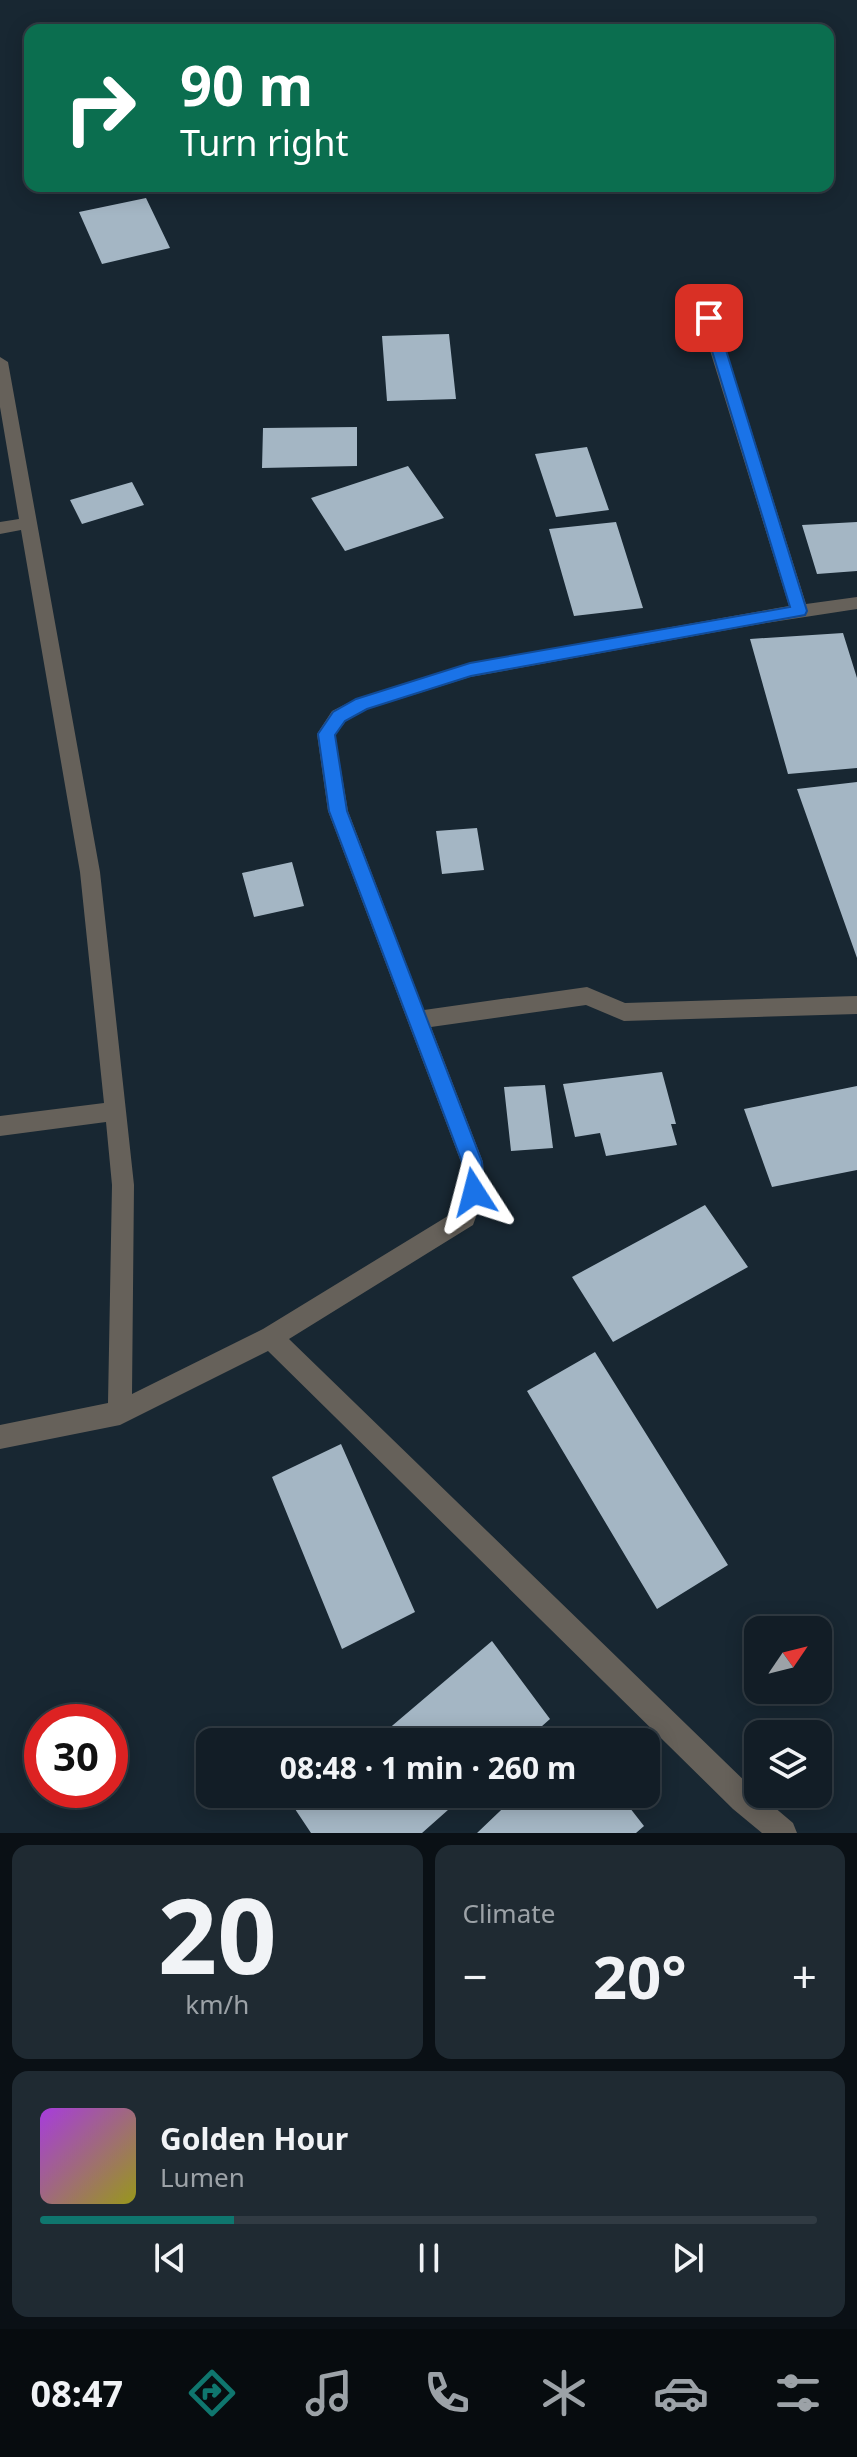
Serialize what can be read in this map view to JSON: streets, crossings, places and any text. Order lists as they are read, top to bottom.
{
  "north": "top right",
  "page": {
    "turn": ["90 m", "Turn right"],
    "limit": "30",
    "trip": "08:48 · 1 min · 260 m",
    "tile": [
      ["20", "km/h"],
      "Climate"
    ],
    "heat": ["−", "20°", "+"],
    "song": ["Golden Hour", "Lumen"],
    "tabs": "08:47"
  }
}
